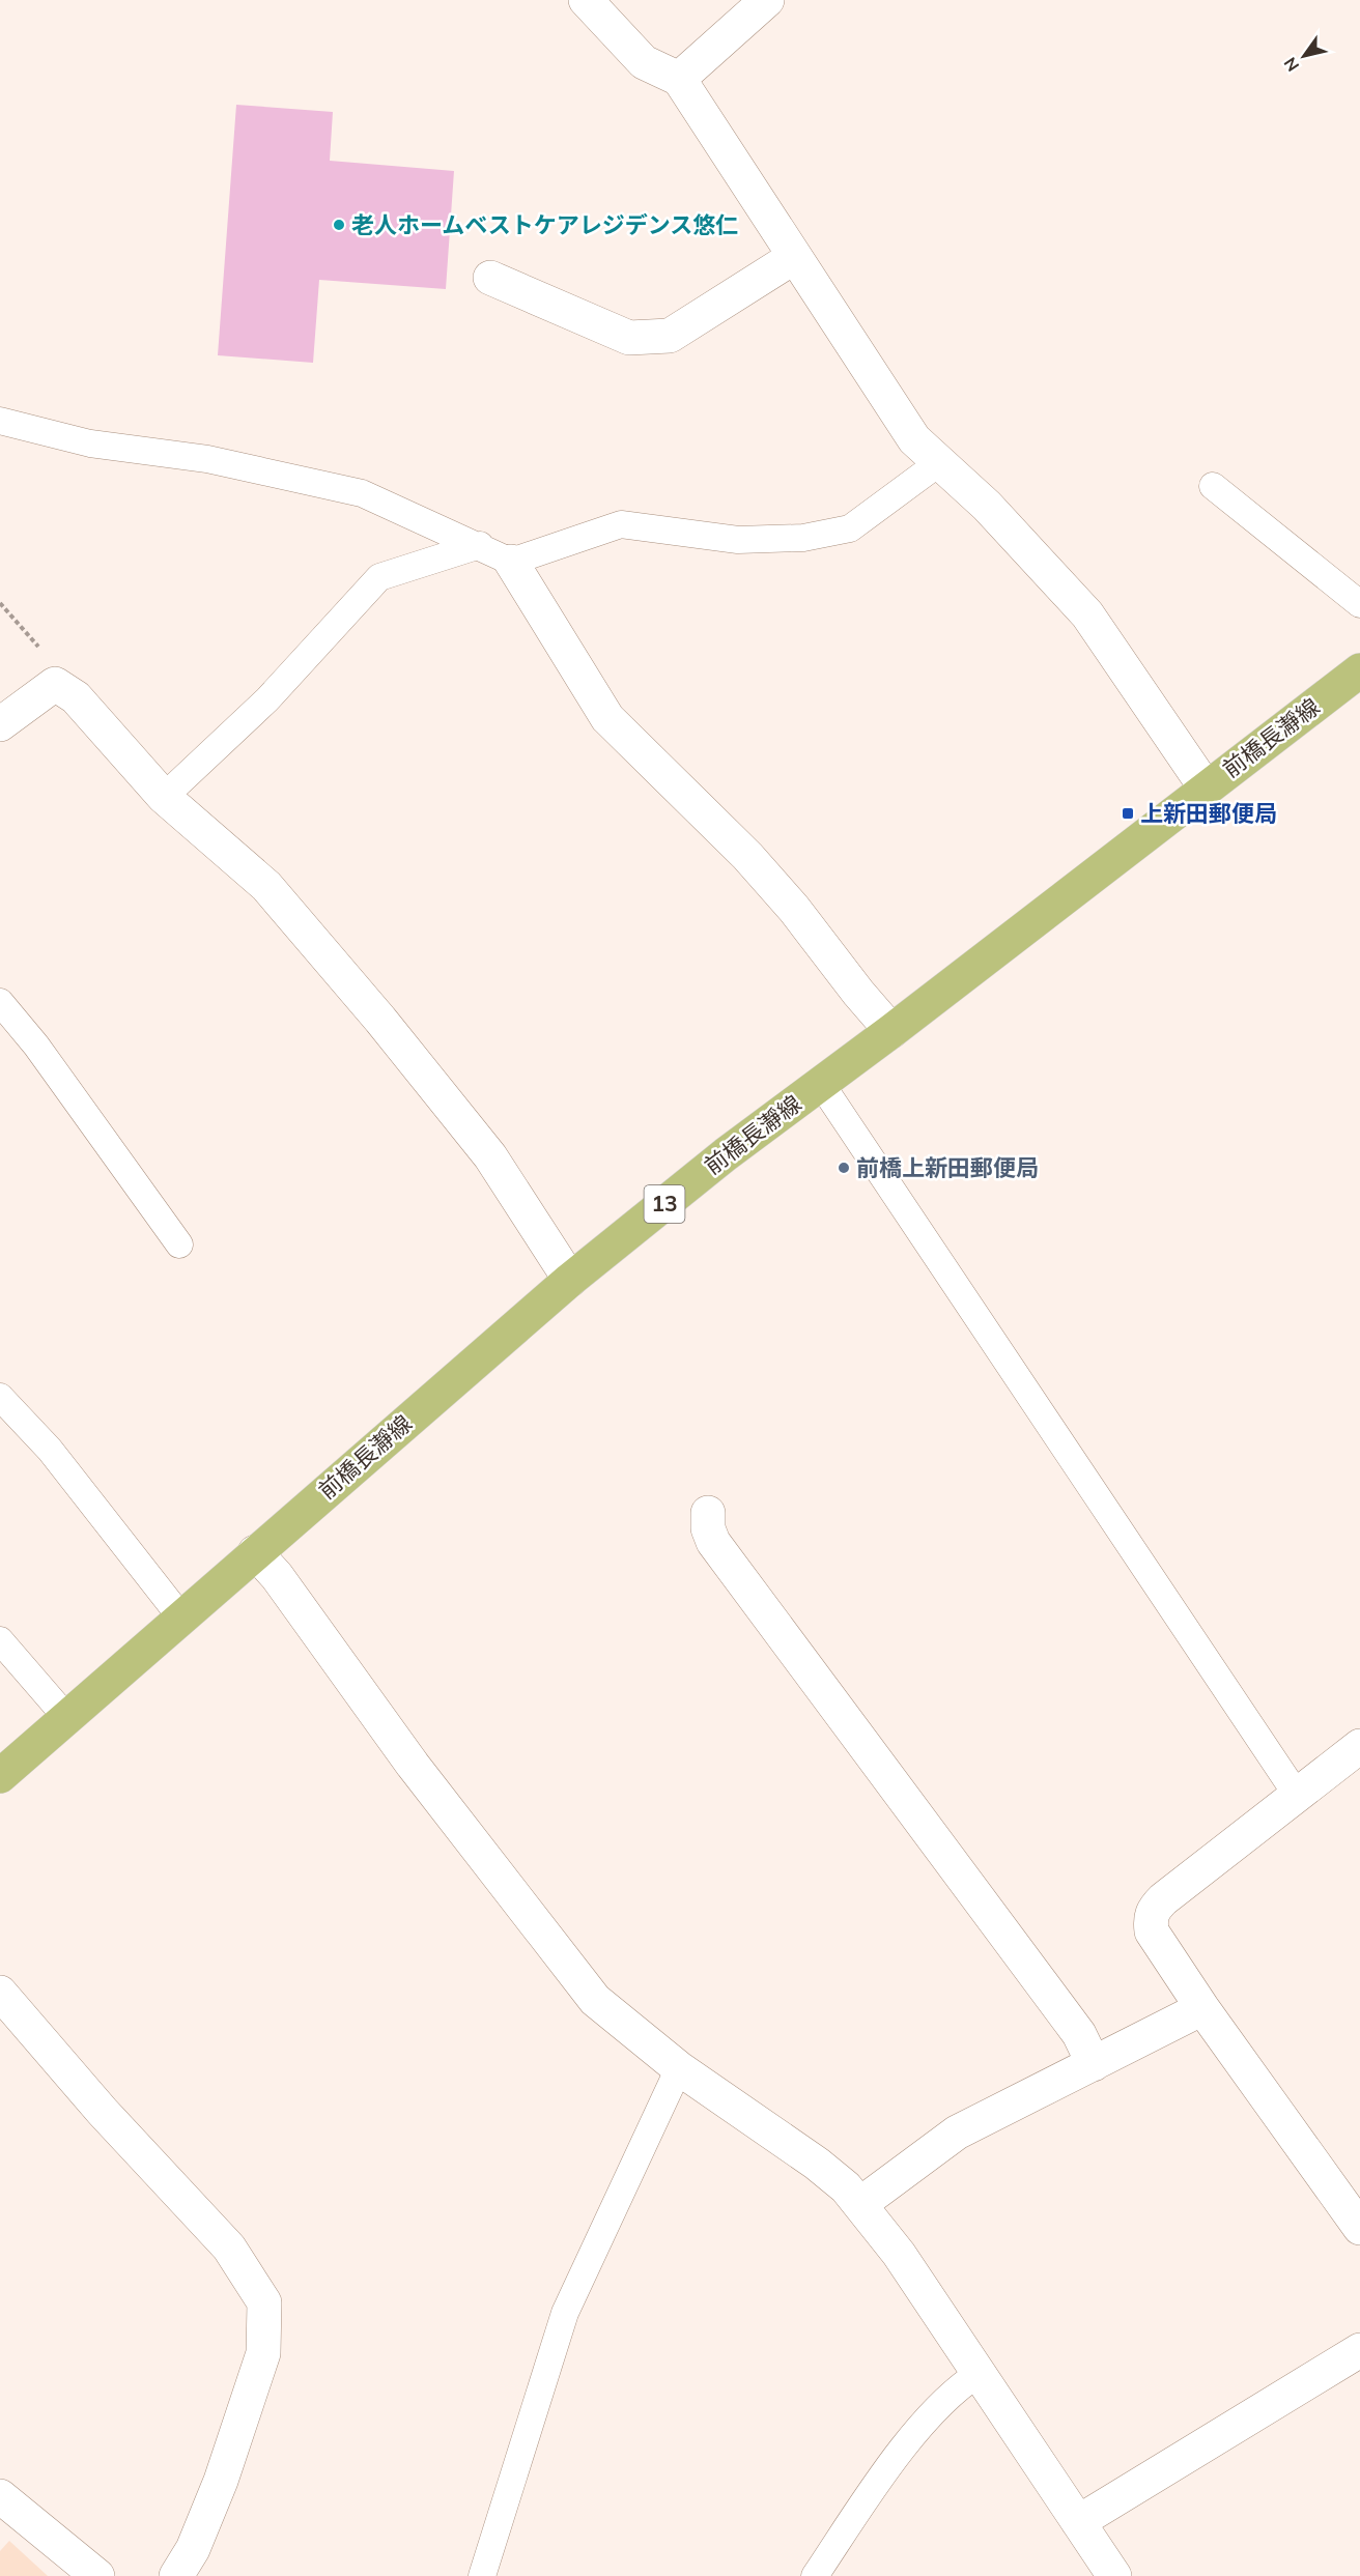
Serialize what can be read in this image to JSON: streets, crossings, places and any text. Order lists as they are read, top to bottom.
{
  "streets": {
    "main road": ["前橋長瀞線", "13"]
  },
  "places": {
    "other": ["老人ホームベストケアレジデンス悠仁", "前橋上新田郵便局"],
    "transit": ["上新田郵便局"]
  },
  "north": "bottom left"
}
